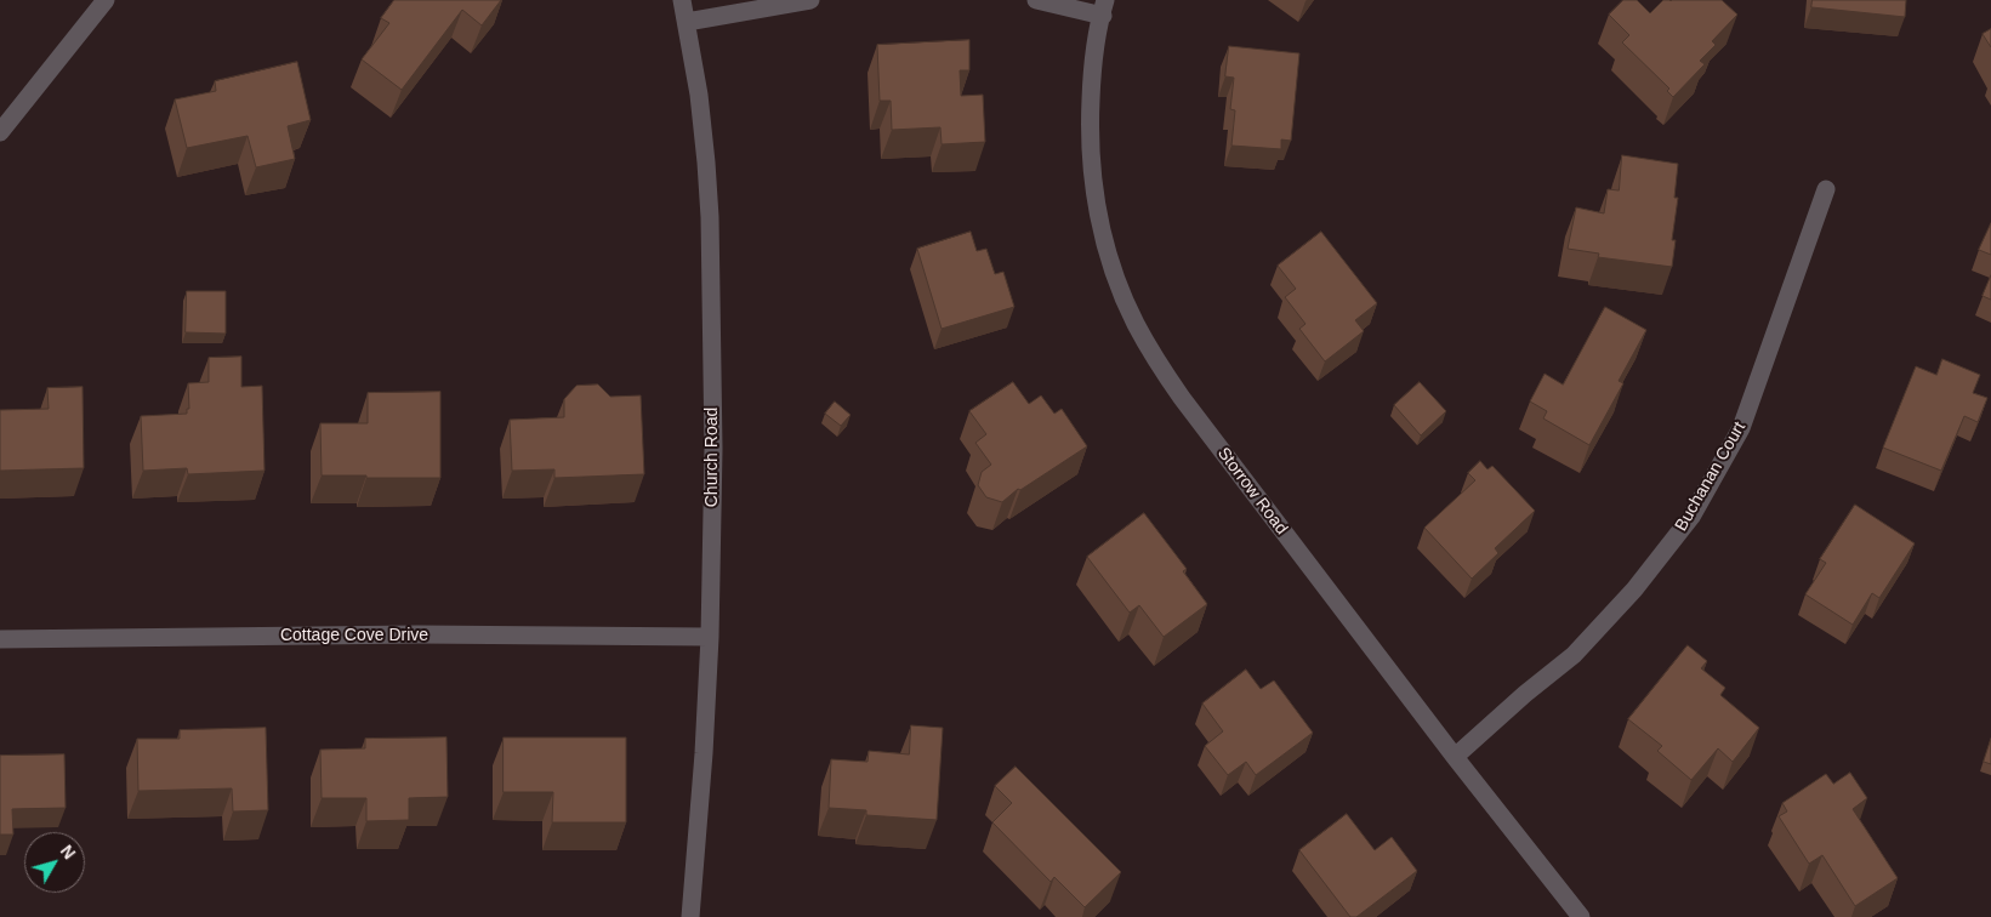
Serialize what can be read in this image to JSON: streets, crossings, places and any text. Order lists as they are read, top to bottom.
{
  "streets": {
    "street": [
      "Church Road",
      "Buchanan Court",
      "Storrow Road",
      "Cottage Cove Drive"
    ]
  },
  "crossings": [
    ["Church Road", "Cottage Cove Drive"],
    ["Buchanan Court", "Storrow Road"]
  ],
  "north": "top right"
}
